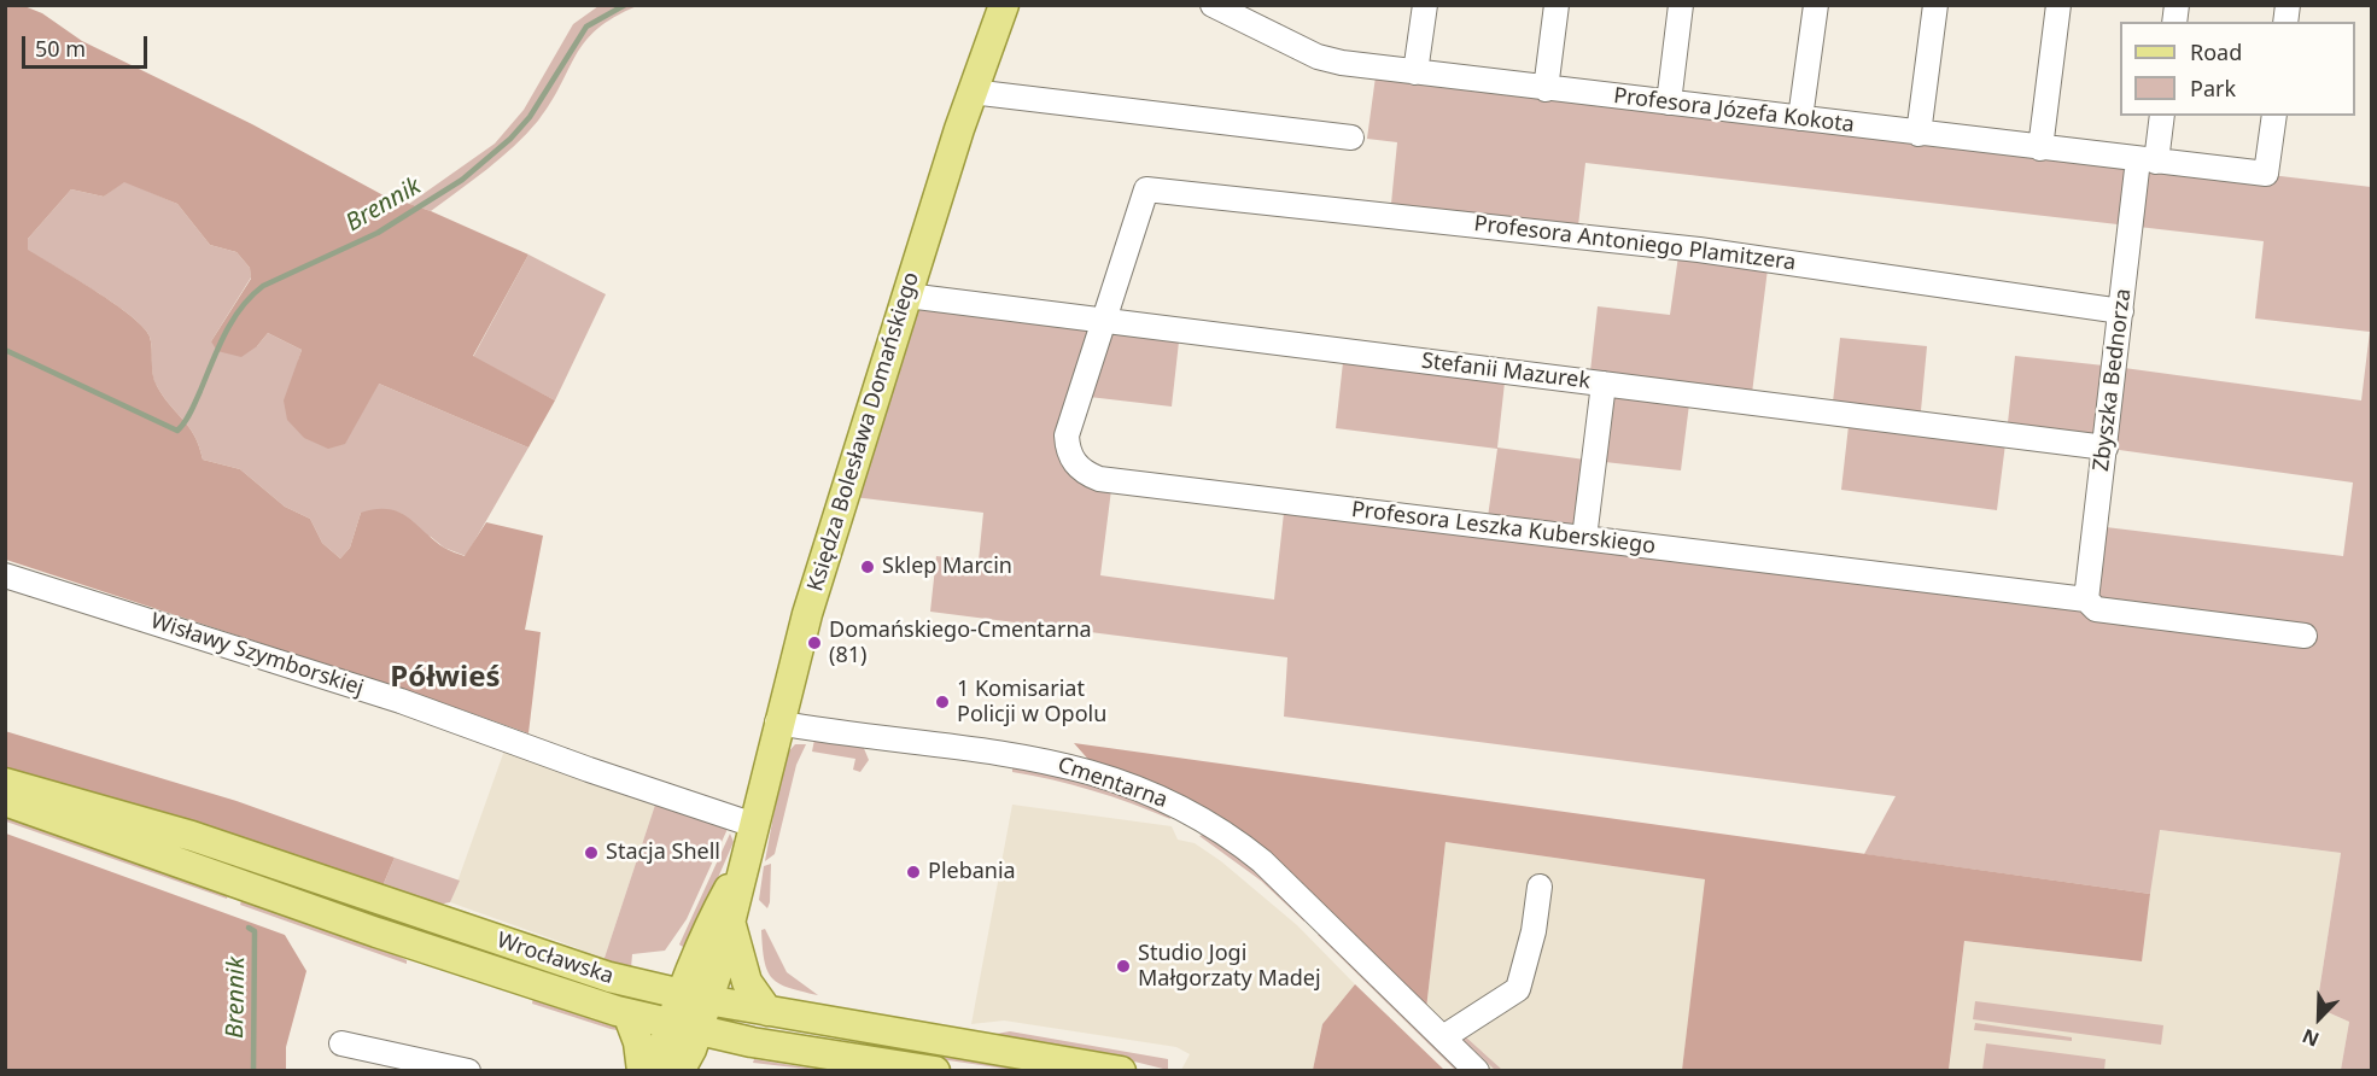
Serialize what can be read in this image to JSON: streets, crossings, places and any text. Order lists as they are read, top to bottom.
{
  "streets": {
    "main road": ["Księdza Bolesława Domańskiego", "Wrocławska"],
    "street": [
      "Profesora Józefa Kokota",
      "Profesora Antoniego Plamitzera",
      "Stefanii Mazurek",
      "Zbyszka Bednorza",
      "Profesora Leszka Kuberskiego",
      "Wisławy Szymborskiej",
      "Cmentarna"
    ]
  },
  "crossings": [
    ["Profesora Józefa Kokota", "Zbyszka Bednorza"],
    ["Profesora Antoniego Plamitzera", "Zbyszka Bednorza"],
    ["Profesora Antoniego Plamitzera", "Profesora Leszka Kuberskiego"],
    ["Stefanii Mazurek", "Zbyszka Bednorza"],
    ["Stefanii Mazurek", "Księdza Bolesława Domańskiego"],
    ["Stefanii Mazurek", "Profesora Leszka Kuberskiego"],
    ["Zbyszka Bednorza", "Profesora Leszka Kuberskiego"],
    ["Księdza Bolesława Domańskiego", "Wisławy Szymborskiej"],
    ["Księdza Bolesława Domańskiego", "Cmentarna"],
    ["Księdza Bolesława Domańskiego", "Wrocławska"]
  ],
  "districts": ["Półwieś"],
  "water": ["Brennik"],
  "places": [
    "Sklep Marcin",
    "Domańskiego-Cmentarna (81)",
    "1 Komisariat Policji w Opolu",
    "Stacja Shell",
    "Plebania",
    "Studio Jogi Małgorzaty Madej"
  ],
  "legend": ["Road", "Park"],
  "scale_bar": "50 m",
  "north": "bottom left"
}
